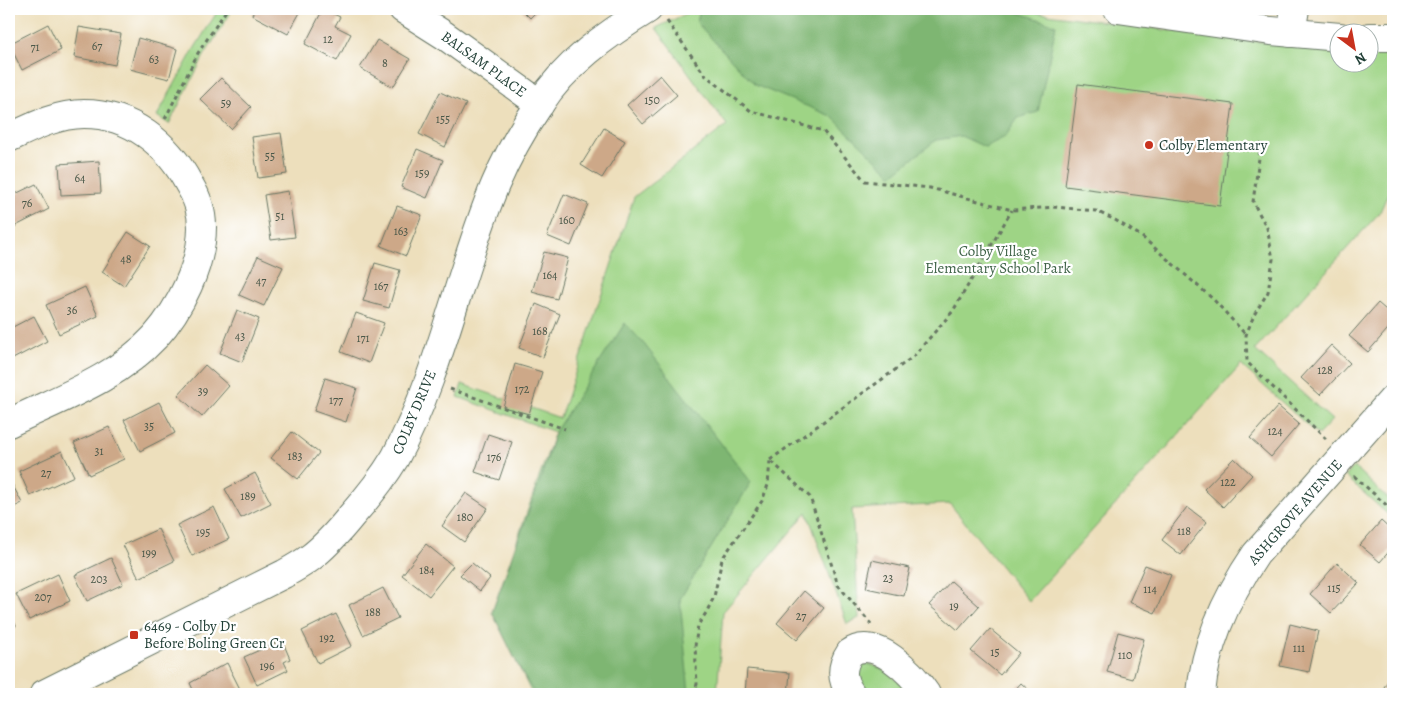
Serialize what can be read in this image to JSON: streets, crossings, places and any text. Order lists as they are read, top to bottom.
{
  "streets": {
    "street": ["BALSAM PLACE", "COLBY DRIVE", "ASHGROVE AVENUE"]
  },
  "crossings": [
    ["BALSAM PLACE", "COLBY DRIVE"]
  ],
  "parks": ["Colby Village Elementary School Park"],
  "places": {
    "other": ["Colby Elementary"],
    "transit": ["6469 - Colby Dr Before Boling Green Cr"]
  },
  "house_numbers": [
    "12",
    "67",
    "71",
    "63",
    "8",
    "150",
    "59",
    "155",
    "55",
    "159",
    "64",
    "76",
    "51",
    "160",
    "163",
    "48",
    "164",
    "47",
    "167",
    "36",
    "168",
    "43",
    "171",
    "128",
    "172",
    "39",
    "177",
    "35",
    "124",
    "31",
    "183",
    "176",
    "27",
    "122",
    "189",
    "180",
    "118",
    "195",
    "199",
    "184",
    "23",
    "203",
    "115",
    "114",
    "207",
    "19",
    "188",
    "27",
    "192",
    "111",
    "15",
    "110",
    "196"
  ],
  "north": "bottom right"
}
